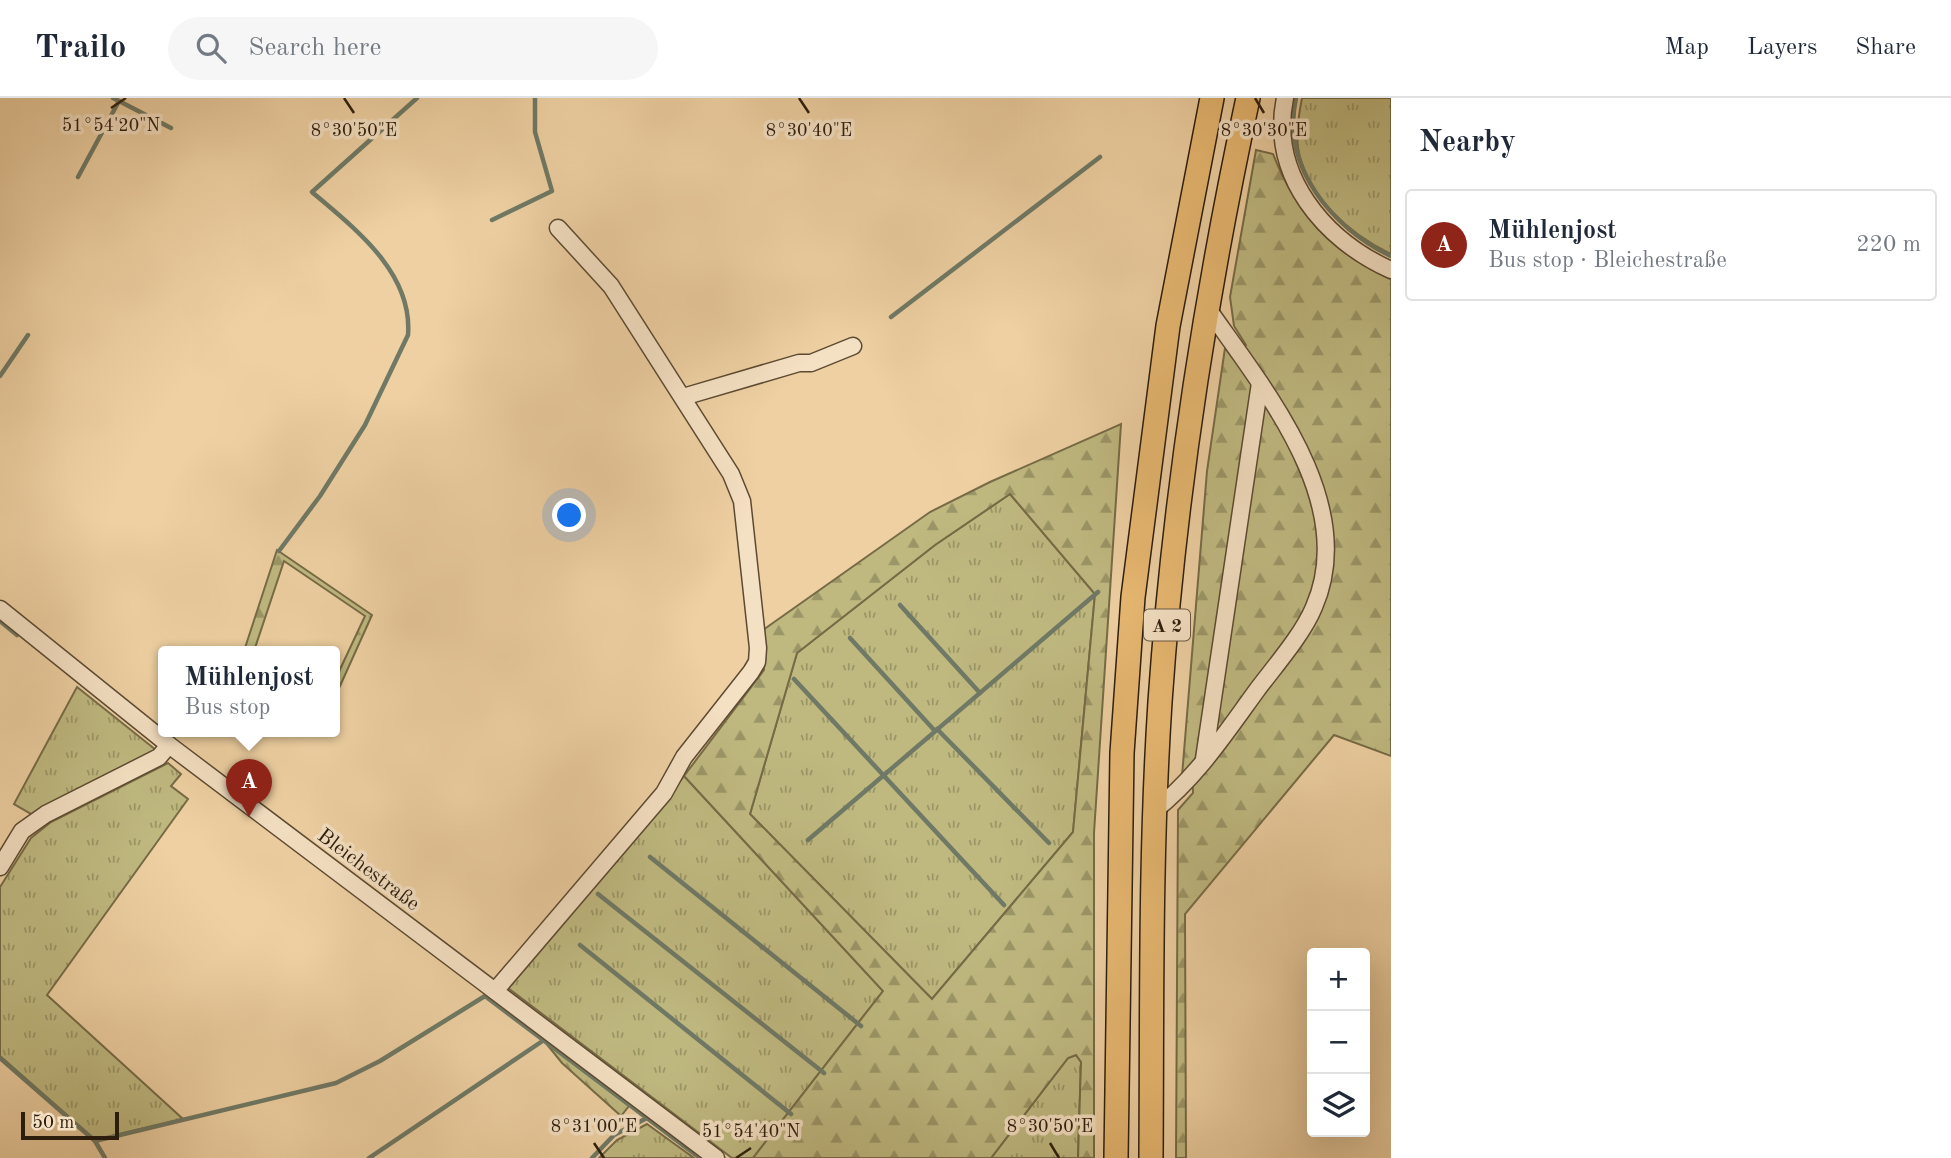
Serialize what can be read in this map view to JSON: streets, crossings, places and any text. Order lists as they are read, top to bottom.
{
  "streets": {
    "highway": ["A 2"],
    "street": ["Bleichestraße"]
  },
  "scale_bar": "50 m",
  "page": {
    "header": "Trailo",
    "search": "Search here",
    "nav": ["Map", "Layers", "Share"],
    "heading": "Nearby",
    "list": [
      {
        "mark": "A",
        "name": "Mühlenjost",
        "note": "Bus stop · Bleichestraße",
        "value": "220 m"
      }
    ],
    "popup": ["Mühlenjost", "Bus stop"],
    "pins": "A",
    "map_buttons": ["+", "−"],
    "scale": "50 m"
  },
  "coordinates": [
    "51°54'20\"N",
    "8°30'50\"E",
    "8°30'40\"E",
    "8°30'30\"E",
    "8°31'00\"E",
    "51°54'40\"N"
  ]
}
